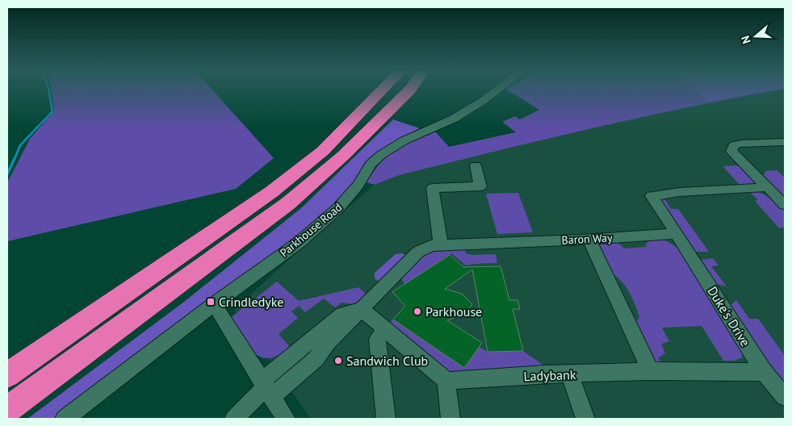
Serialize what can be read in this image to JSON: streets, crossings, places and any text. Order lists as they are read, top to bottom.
{
  "streets": {
    "street": [
      "Parkhouse Road",
      "Baron Way",
      "Duke's Drive",
      "Ladybank"
    ]
  },
  "crossings": [
    ["Baron Way", "Duke's Drive"],
    ["Duke's Drive", "Ladybank"]
  ],
  "places": {
    "transit": ["Crindledyke"],
    "other": ["Parkhouse", "Sandwich Club"]
  },
  "north": "left"
}
